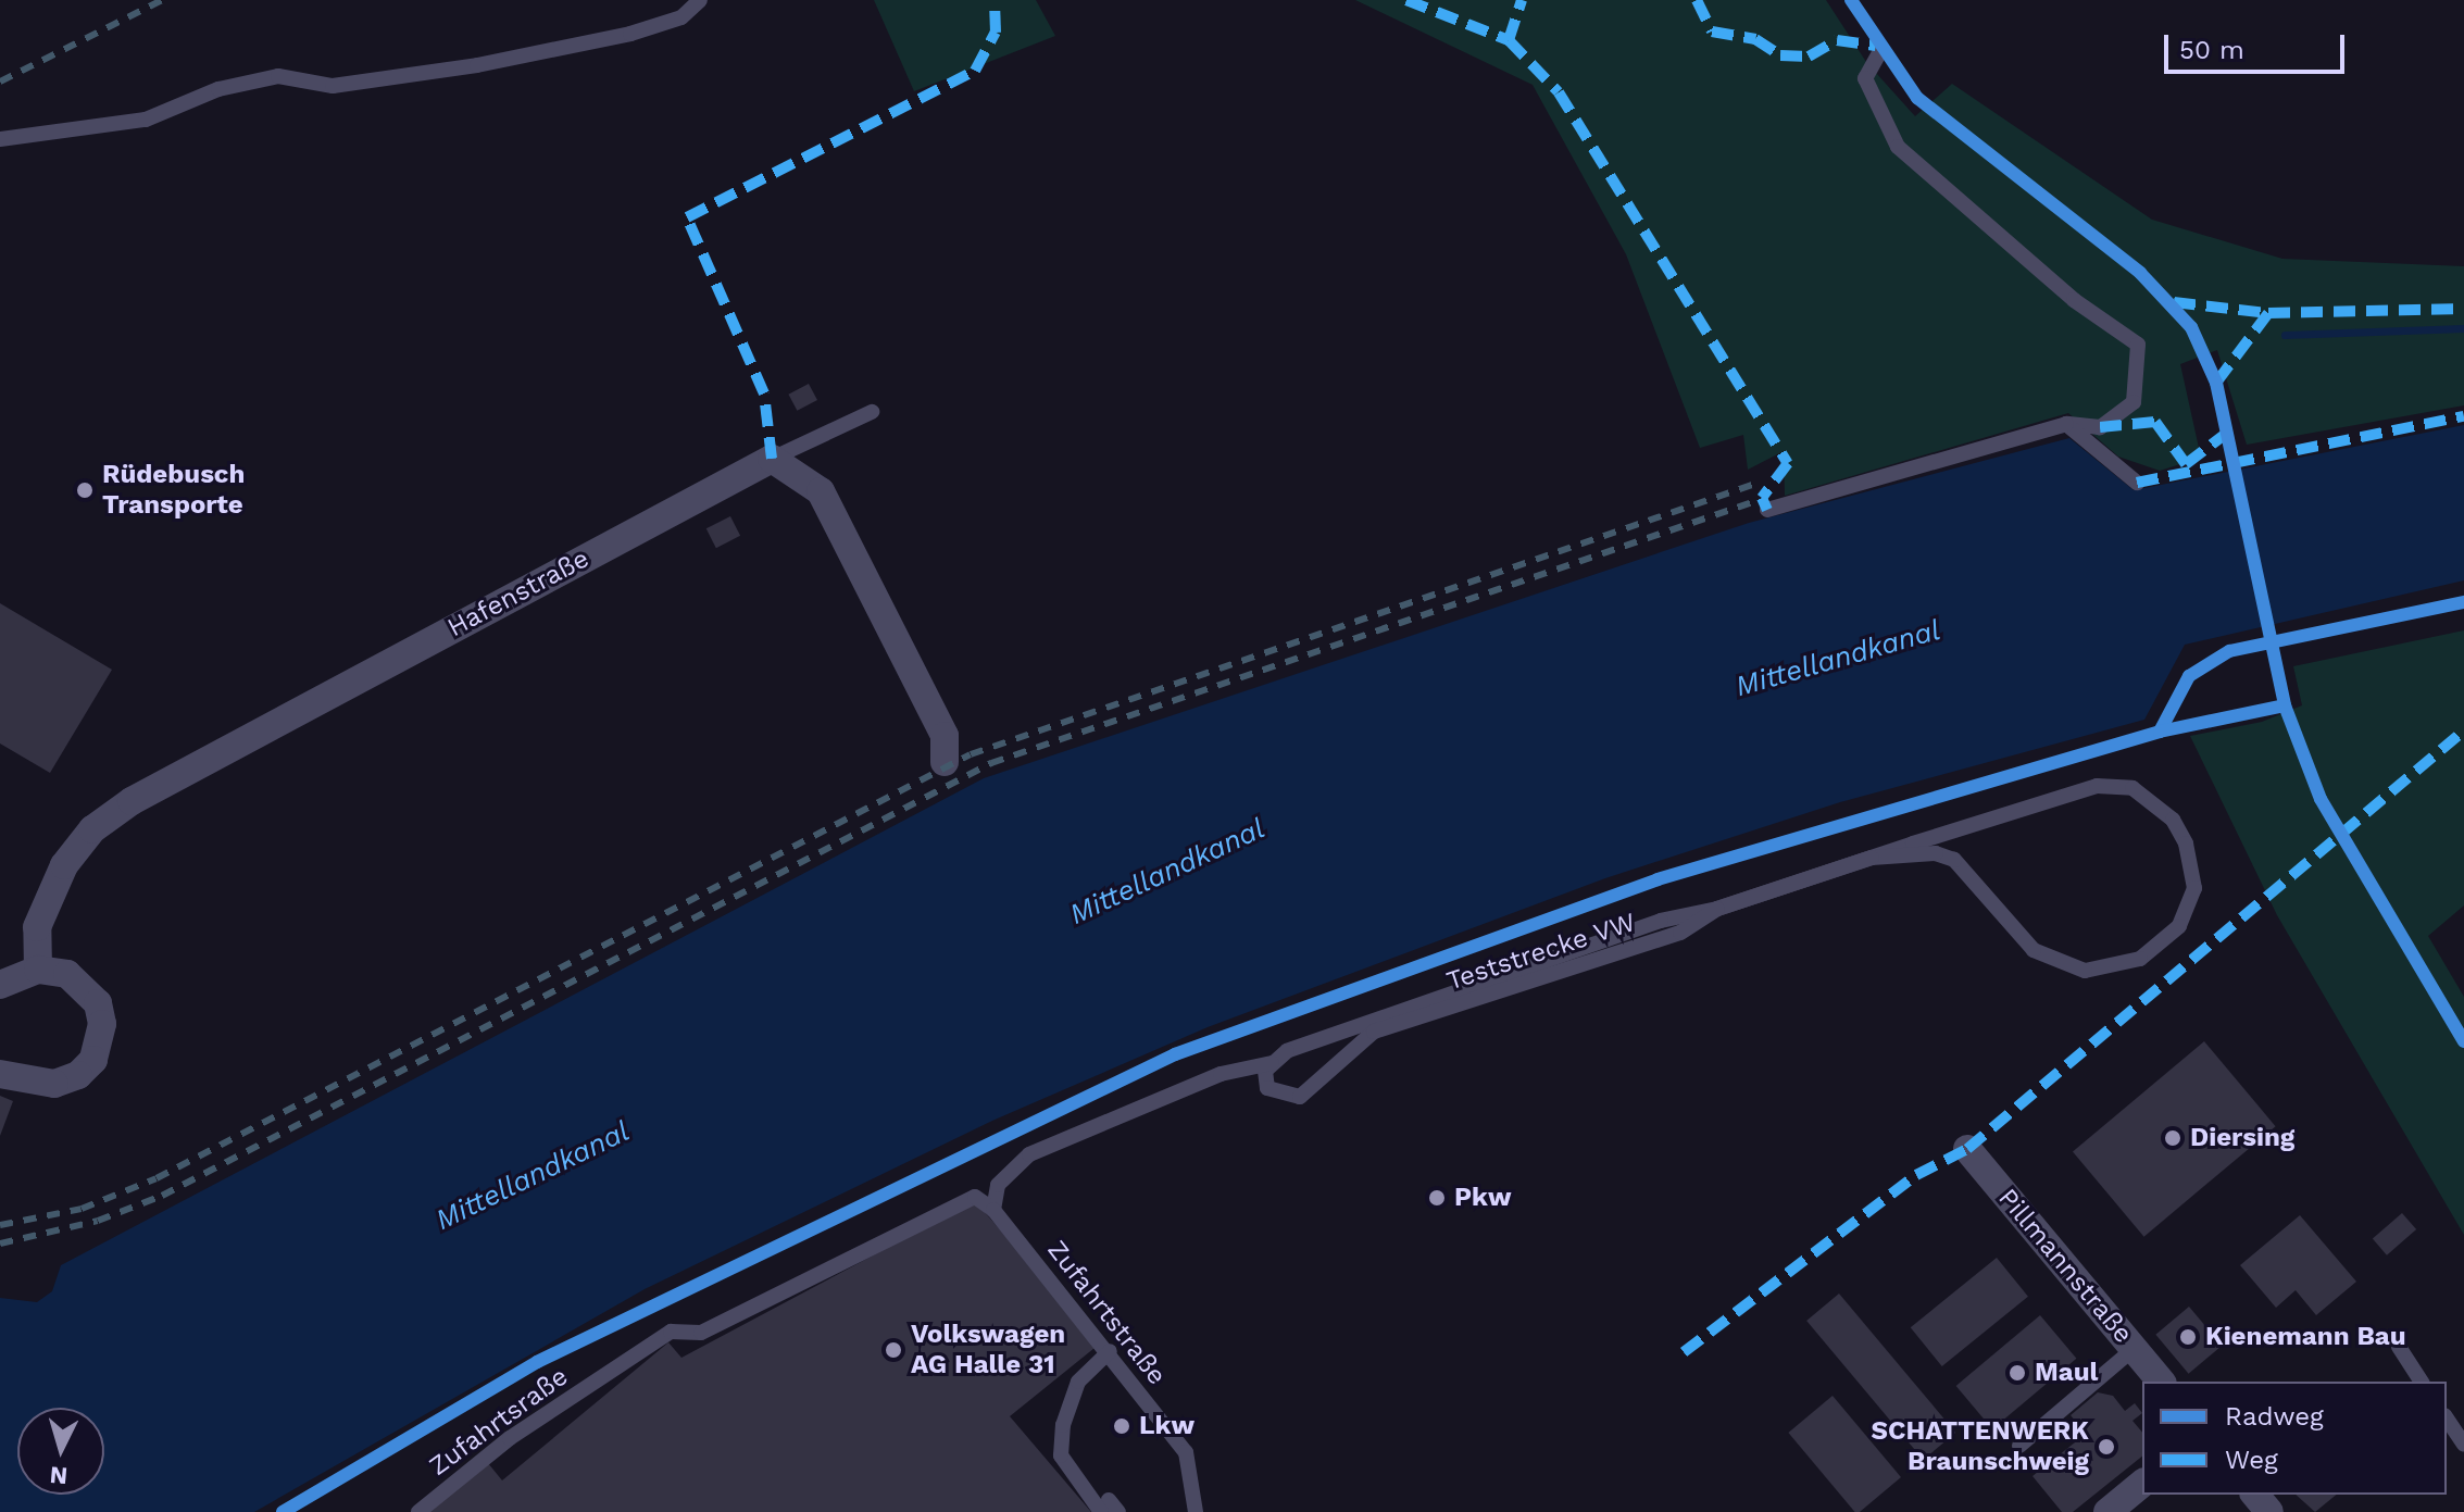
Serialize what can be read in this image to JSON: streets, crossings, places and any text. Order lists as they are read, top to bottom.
{
  "streets": {
    "street": ["Hafenstraße", "Pillmannstraße"],
    "lane": ["Teststrecke VW", "Zufahrtstraße", "Zufahrtsraße"]
  },
  "crossings": [
    ["Teststrecke VW", "Zufahrtstraße"],
    ["Teststrecke VW", "Zufahrtsraße"],
    ["Zufahrtstraße", "Zufahrtsraße"]
  ],
  "water": ["Mittellandkanal"],
  "places": [
    "Rüdebusch Transporte",
    "Diersing",
    "Pkw",
    "Kienemann Bau",
    "Volkswagen AG Halle 31",
    "Maul",
    "Lkw",
    "SCHATTENWERK Braunschweig"
  ],
  "legend": ["Radweg", "Weg"],
  "scale_bar": "50 m",
  "north": "bottom"
}
